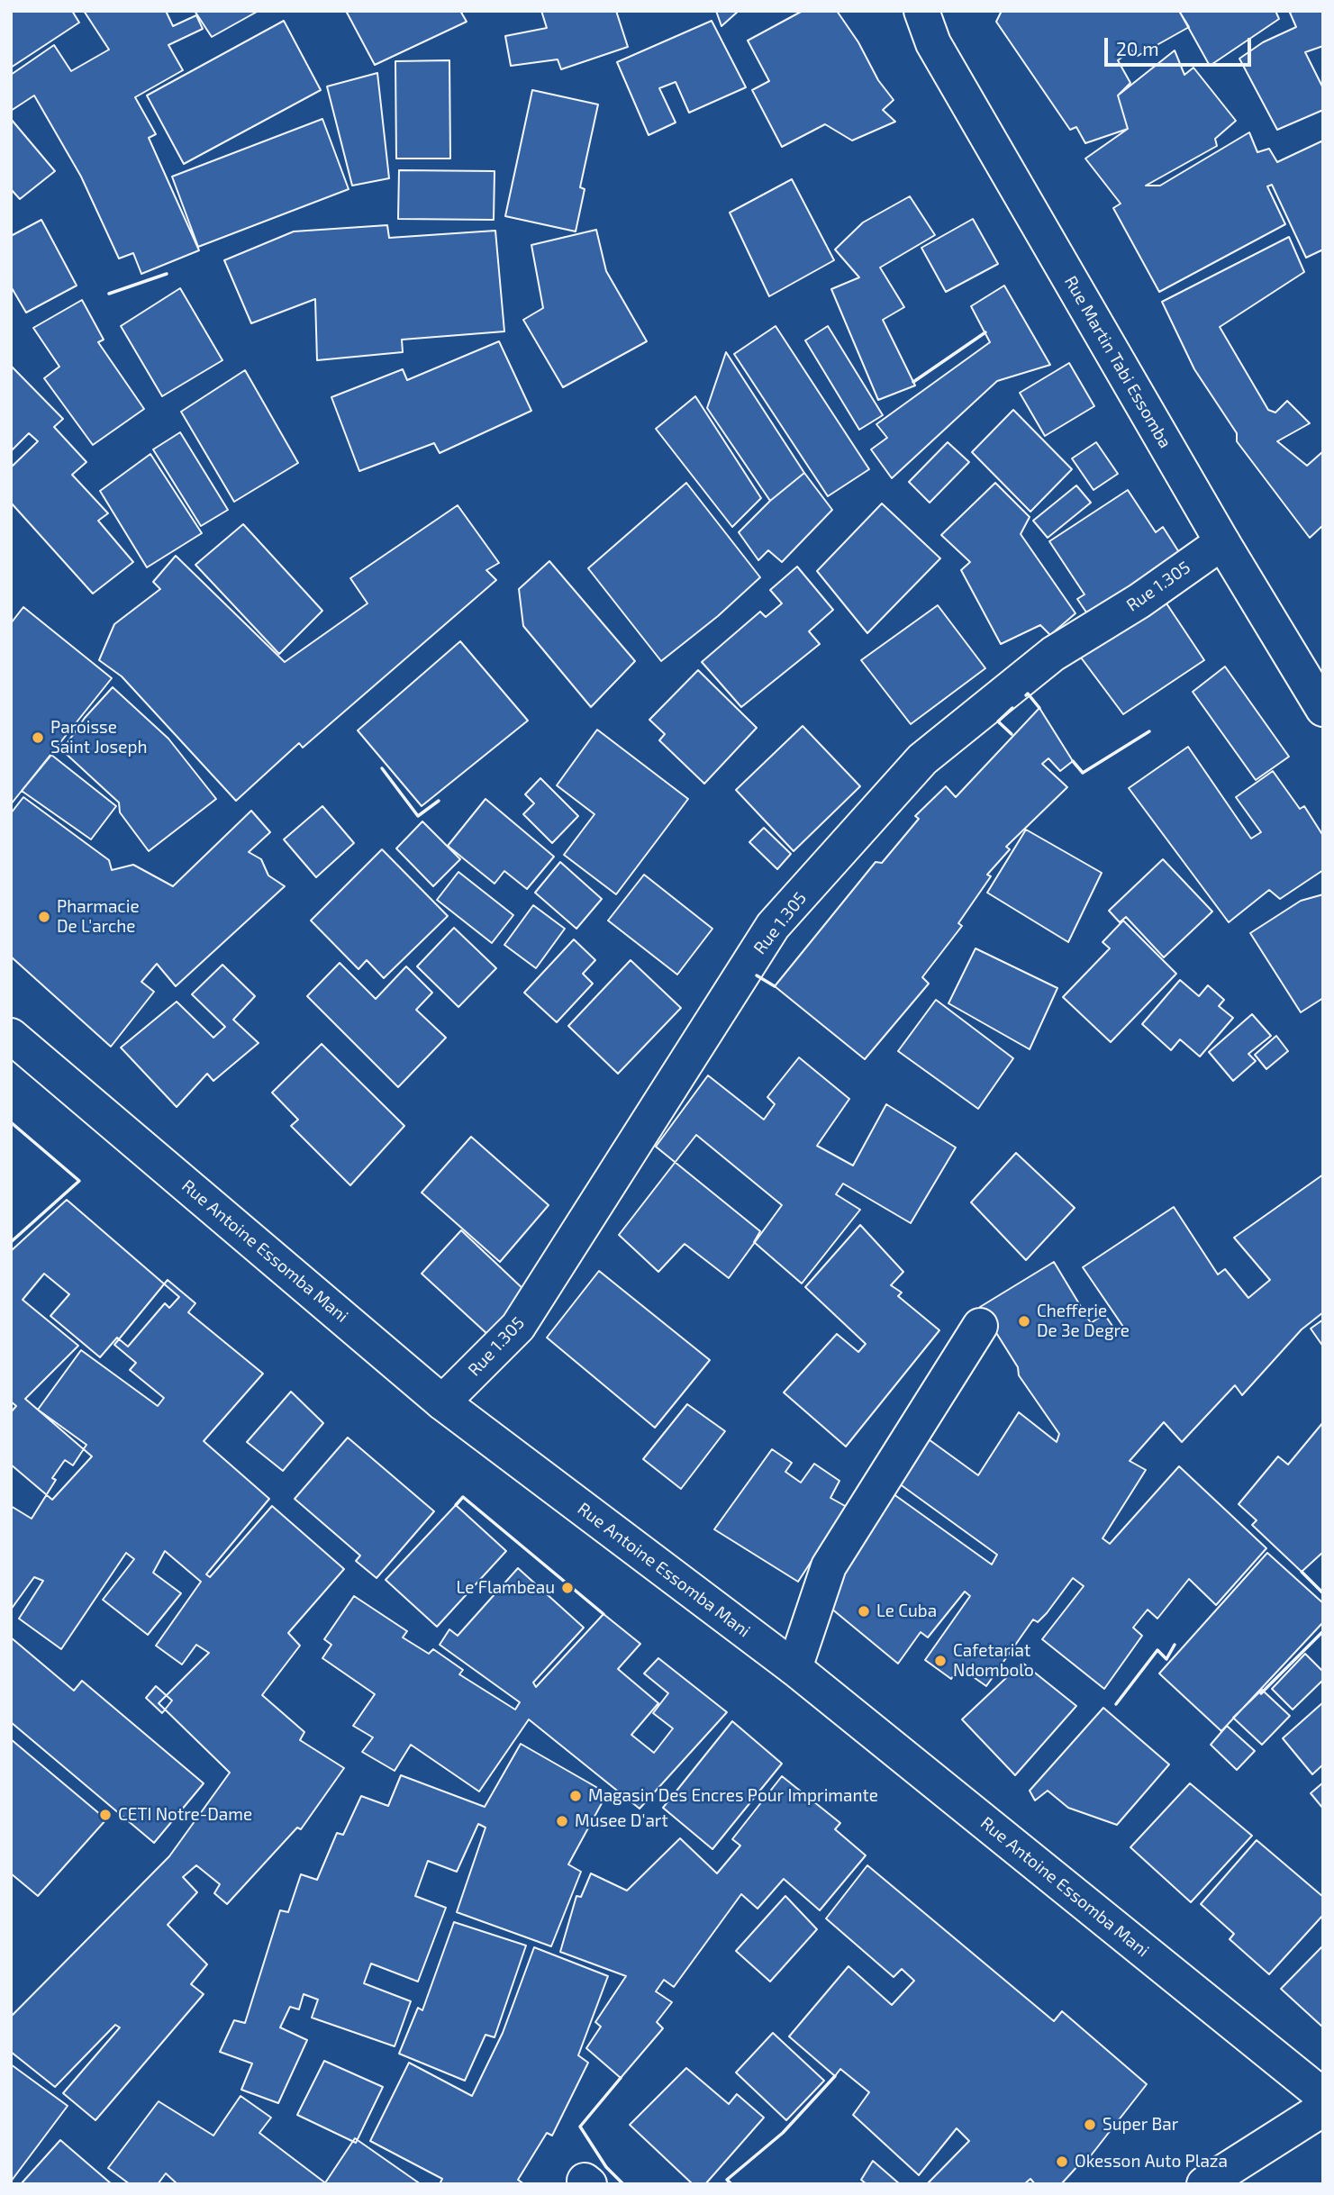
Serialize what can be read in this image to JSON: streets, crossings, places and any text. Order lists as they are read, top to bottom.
{
  "streets": {
    "main road": ["Rue Martin Tabi Essomba", "Rue 1.305", "Rue Antoine Essomba Mani"]
  },
  "crossings": [
    ["Rue Martin Tabi Essomba", "Rue 1.305"],
    ["Rue 1.305", "Rue Antoine Essomba Mani"]
  ],
  "places": [
    "Paroisse Saint Joseph",
    "Pharmacie De L'arche",
    "Chefferie De 3e Degre",
    "Le Flambeau",
    "Le Cuba",
    "Cafetariat Ndombolo",
    "Magasin Des Encres Pour Imprimante",
    "CETI Notre-Dame",
    "Musee D'art",
    "Super Bar",
    "Okesson Auto Plaza"
  ],
  "scale_bar": "20 m"
}
